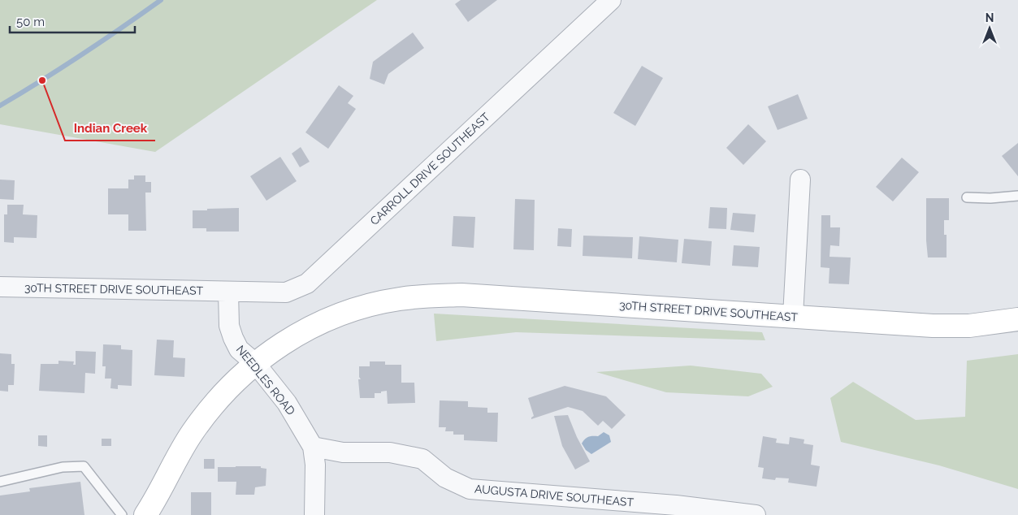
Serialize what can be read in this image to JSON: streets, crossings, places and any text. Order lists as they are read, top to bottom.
{
  "streets": {
    "main road": ["30TH STREET DRIVE SOUTHEAST"],
    "street": ["CARROLL DRIVE SOUTHEAST", "NEEDLES ROAD", "AUGUSTA DRIVE SOUTHEAST"]
  },
  "crossings": [
    ["CARROLL DRIVE SOUTHEAST", "30TH STREET DRIVE SOUTHEAST"],
    ["CARROLL DRIVE SOUTHEAST", "NEEDLES ROAD"],
    ["30TH STREET DRIVE SOUTHEAST", "NEEDLES ROAD"],
    ["NEEDLES ROAD", "AUGUSTA DRIVE SOUTHEAST"]
  ],
  "places": ["Indian Creek"],
  "scale_bar": "50 m",
  "north": "top"
}
